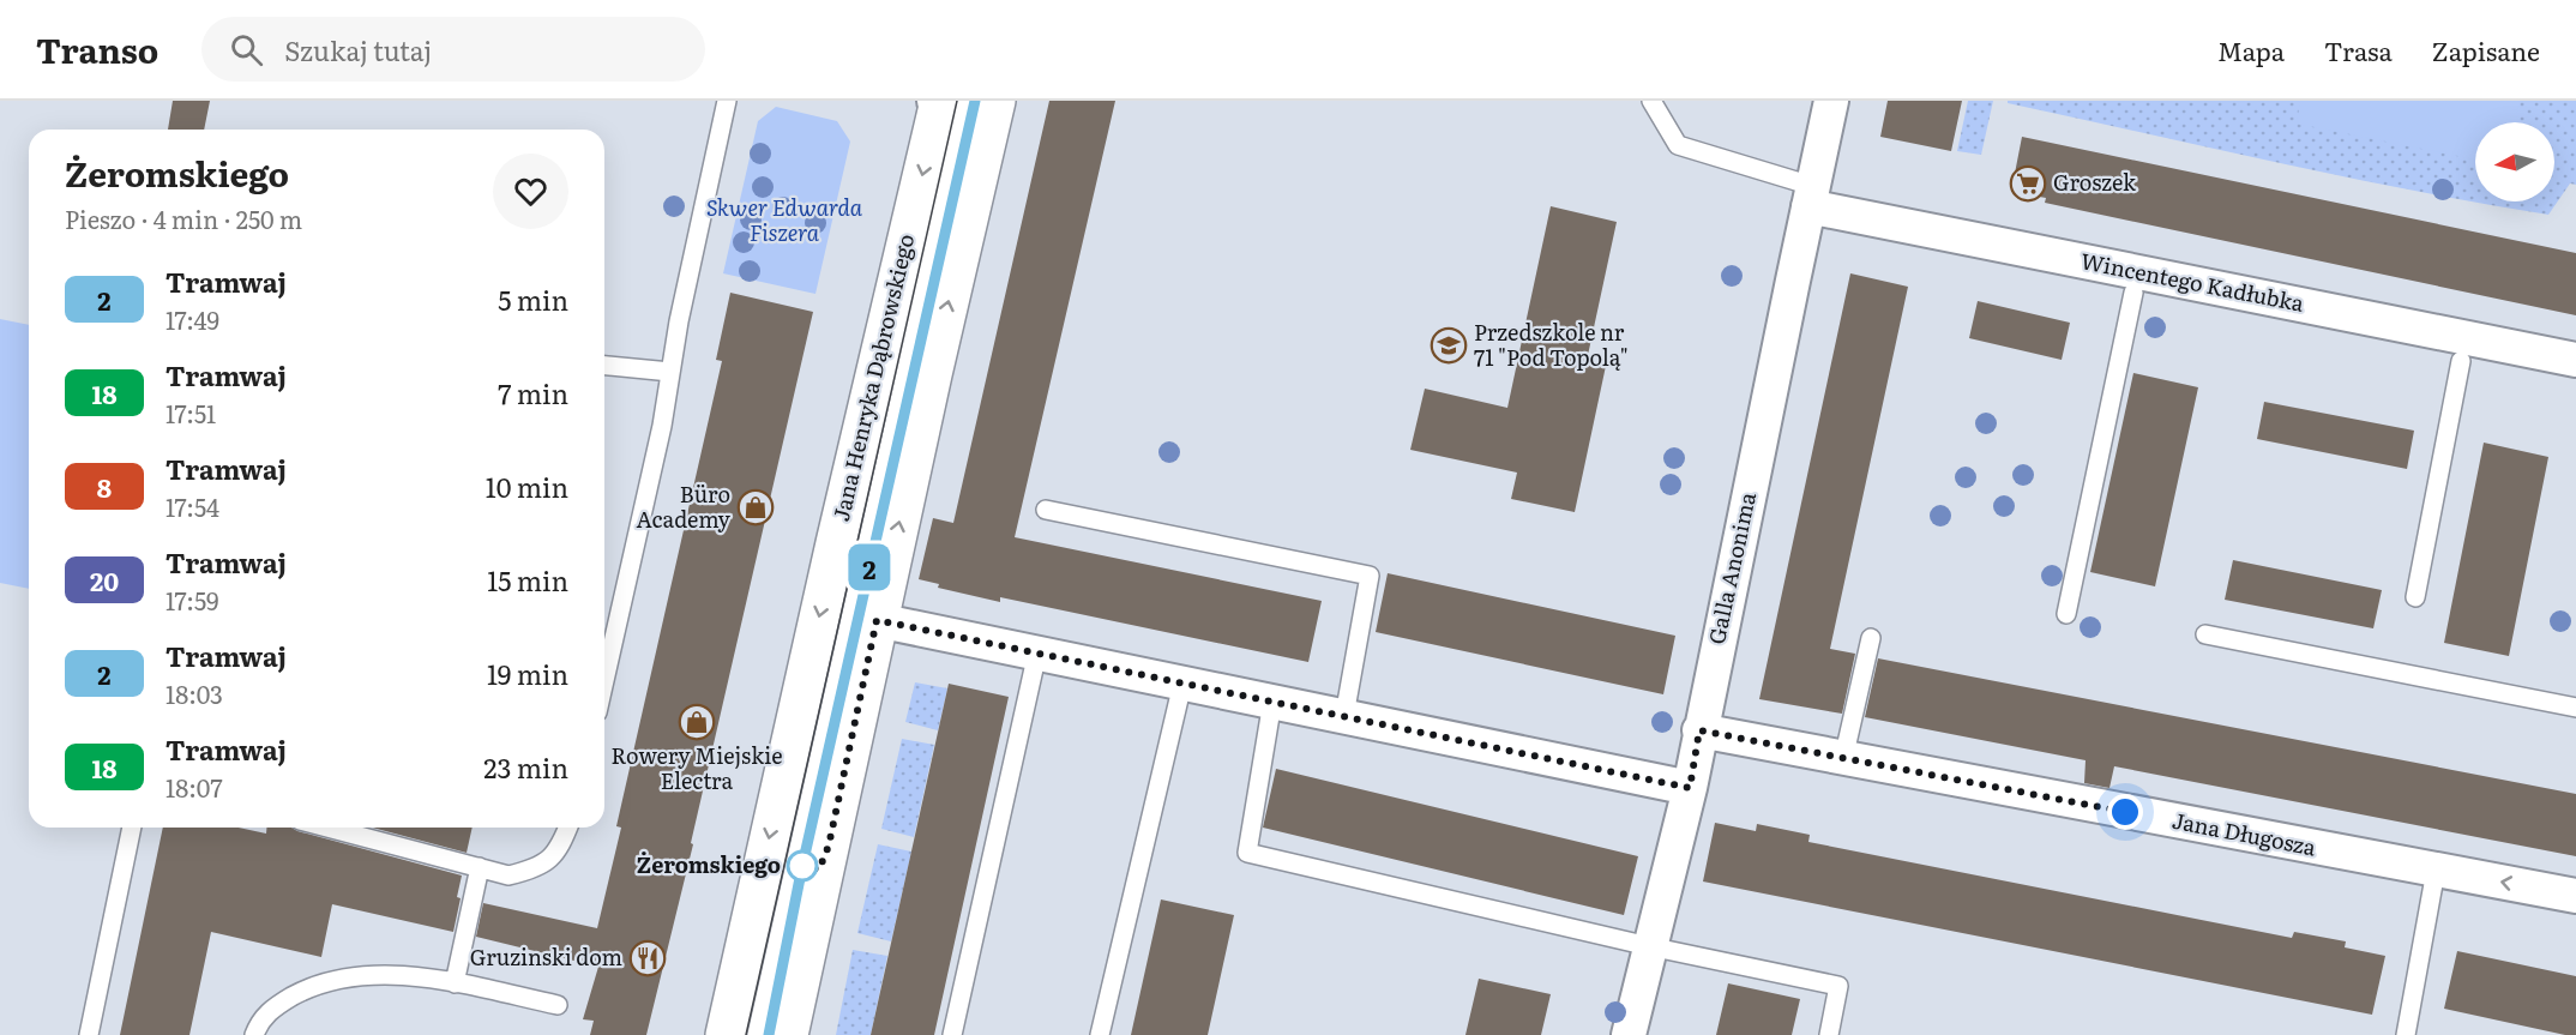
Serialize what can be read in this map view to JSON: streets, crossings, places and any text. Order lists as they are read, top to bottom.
{
  "streets": {
    "street": [
      "Wincentego Kadłubka",
      "Jana Henryka Dąbrowskiego",
      "Galla Anonima",
      "Jana Długosza"
    ]
  },
  "crossings": [
    ["Wincentego Kadłubka", "Galla Anonima"],
    ["Galla Anonima", "Jana Długosza"]
  ],
  "parks": ["Skwer Edwarda Fiszera"],
  "places": {
    "supermarket": ["Groszek"],
    "school or university": ["Przedszkole nr 71 \"Pod Topolą\""],
    "shop": ["Büro Academy", "Rowery Miejskie Electra"],
    "other": ["Żeromskiego"],
    "restaurant": ["Gruzinski dom"]
  },
  "lines": ["tram line 2"],
  "north": "left",
  "page": {
    "header": "Transo",
    "search": "Szukaj tutaj",
    "nav": ["Mapa", "Trasa", "Zapisane"],
    "on_map": "2",
    "heading": ["Żeromskiego", "Pieszo · 4 min · 250 m"],
    "list": [
      {
        "mark": "2",
        "name": "Tramwaj",
        "note": "17:49",
        "value": "5 min"
      },
      {
        "mark": "18",
        "name": "Tramwaj",
        "note": "17:51",
        "value": "7 min"
      },
      {
        "mark": "8",
        "name": "Tramwaj",
        "note": "17:54",
        "value": "10 min"
      },
      {
        "mark": "20",
        "name": "Tramwaj",
        "note": "17:59",
        "value": "15 min"
      },
      {
        "mark": "2",
        "name": "Tramwaj",
        "note": "18:03",
        "value": "19 min"
      },
      {
        "mark": "18",
        "name": "Tramwaj",
        "note": "18:07",
        "value": "23 min"
      }
    ]
  }
}
